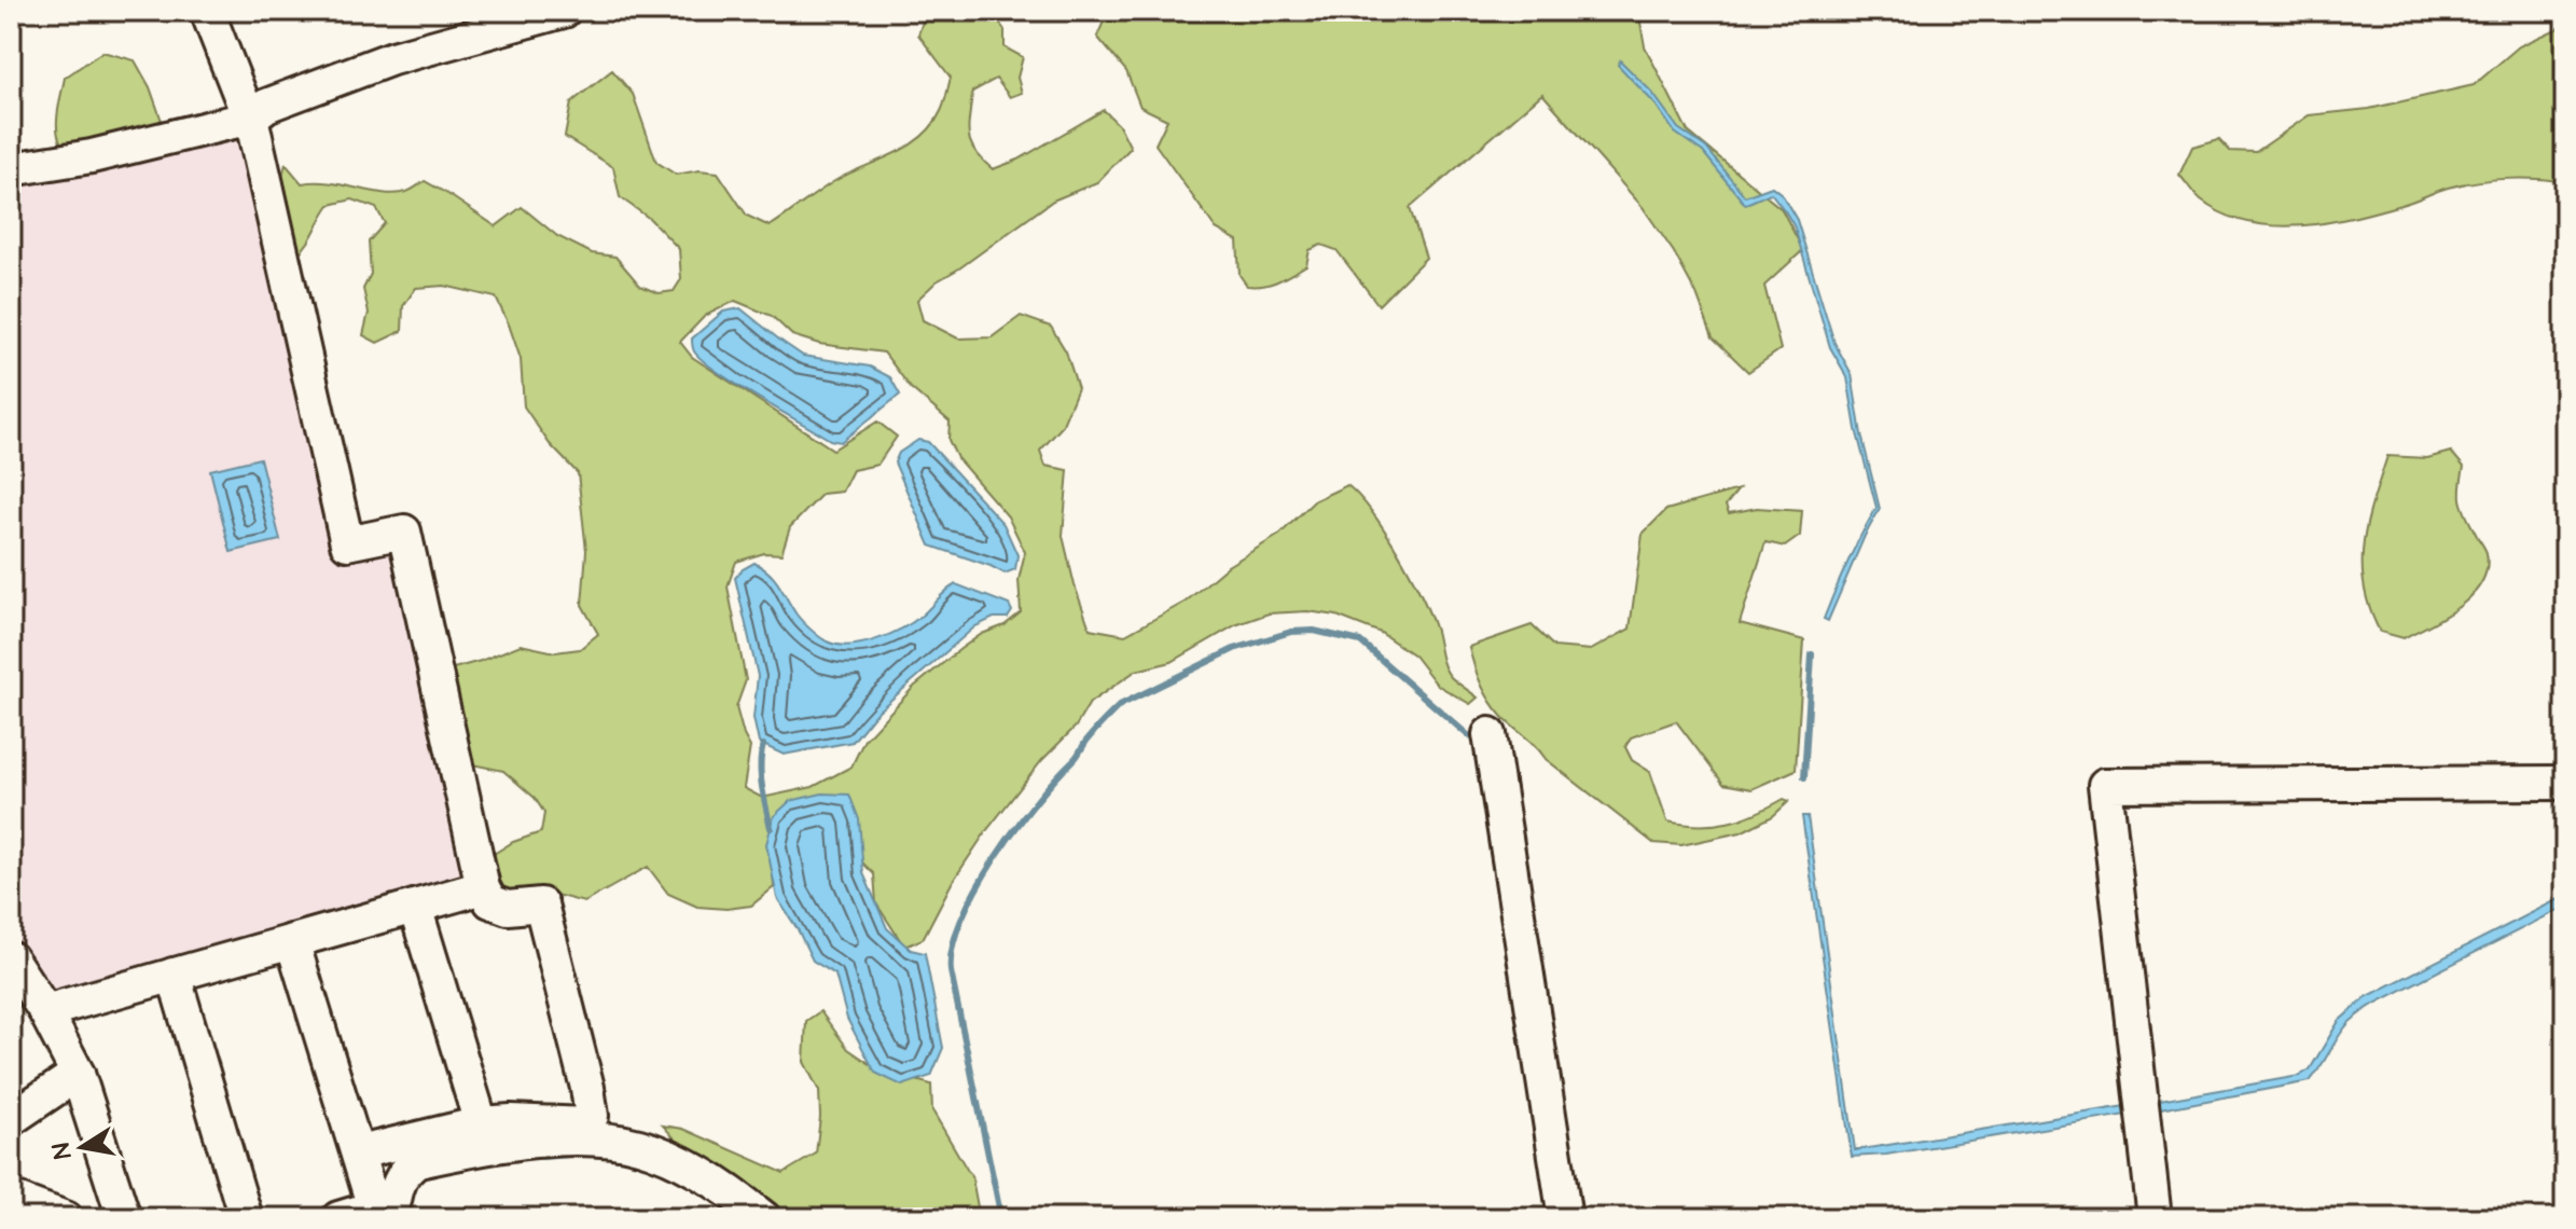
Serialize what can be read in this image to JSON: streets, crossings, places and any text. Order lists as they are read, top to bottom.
{
  "north": "left"
}
